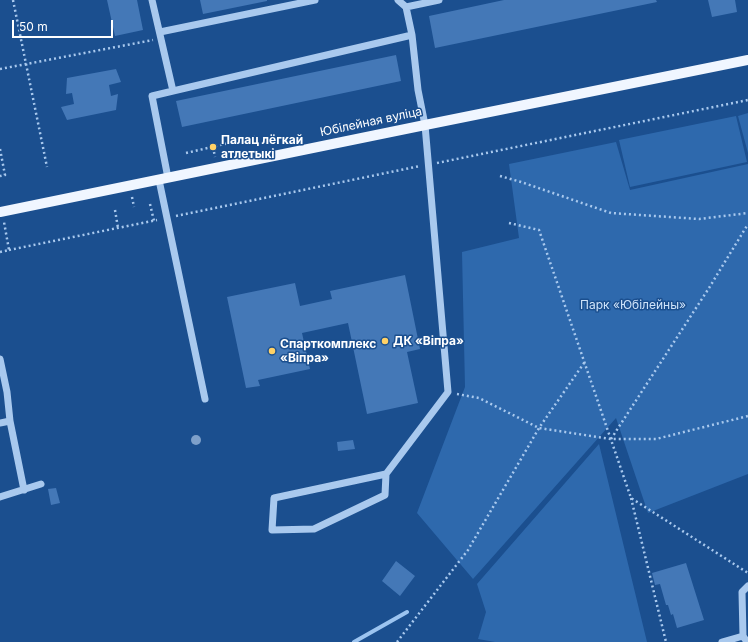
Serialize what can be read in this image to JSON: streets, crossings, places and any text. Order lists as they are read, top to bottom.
{
  "streets": {
    "main road": ["Юбілейная вуліца"]
  },
  "parks": ["Парк «Юбілейны»"],
  "places": ["Палац лёгкай атлетыкі", "ДК «Віпра»", "Спарткомплекс «Віпра»"],
  "scale_bar": "50 m"
}
